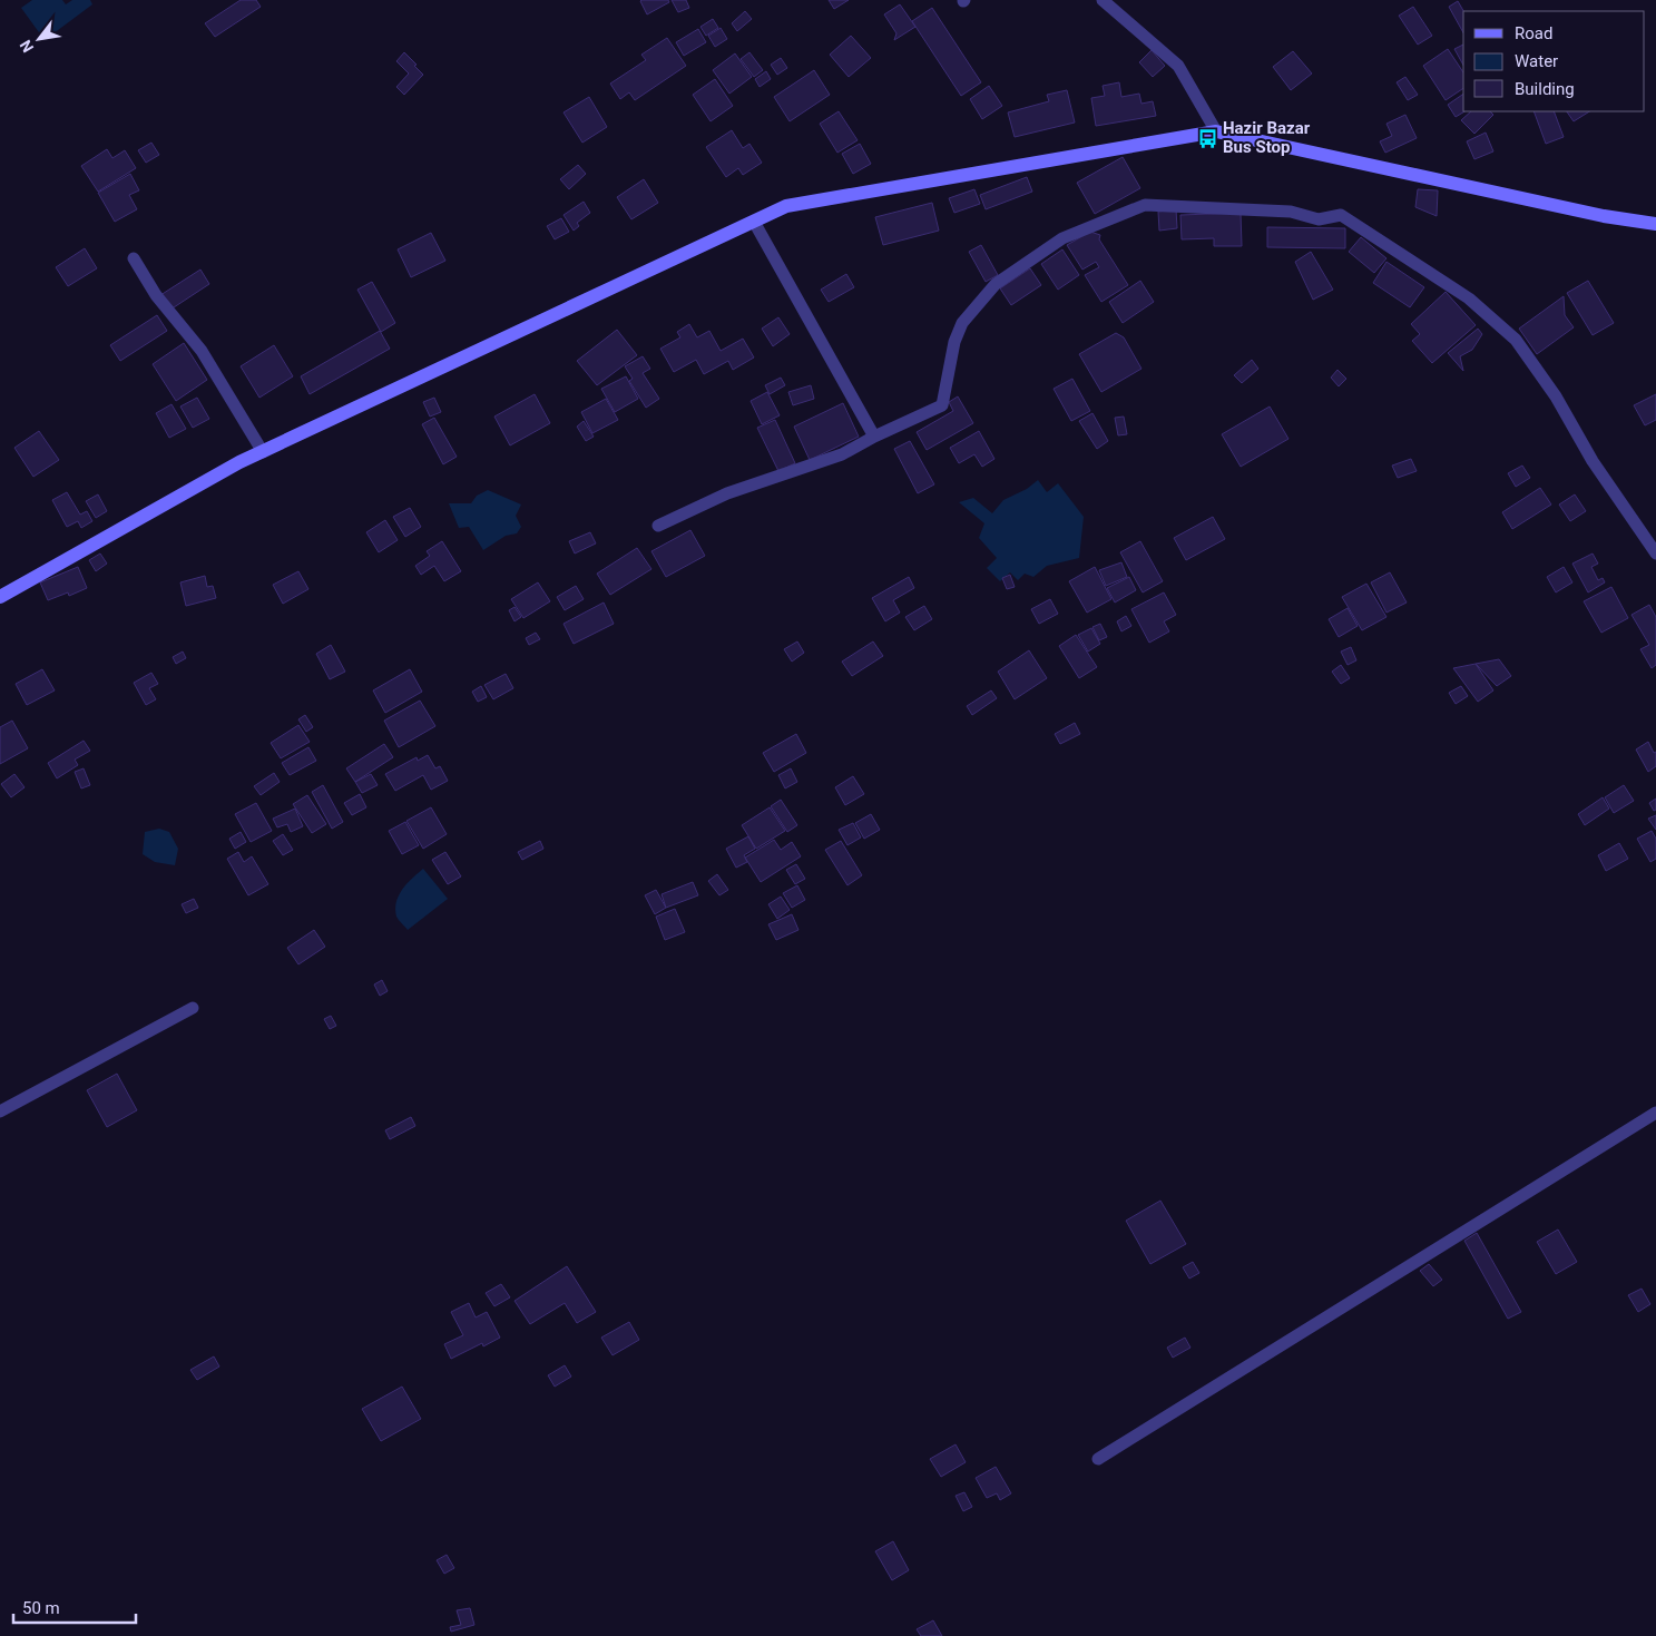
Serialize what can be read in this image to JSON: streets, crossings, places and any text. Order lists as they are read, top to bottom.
{
  "places": {
    "bus stop": ["Hazir Bazar Bus Stop"]
  },
  "legend": ["Road", "Water", "Building"],
  "scale_bar": "50 m",
  "north": "bottom left"
}
